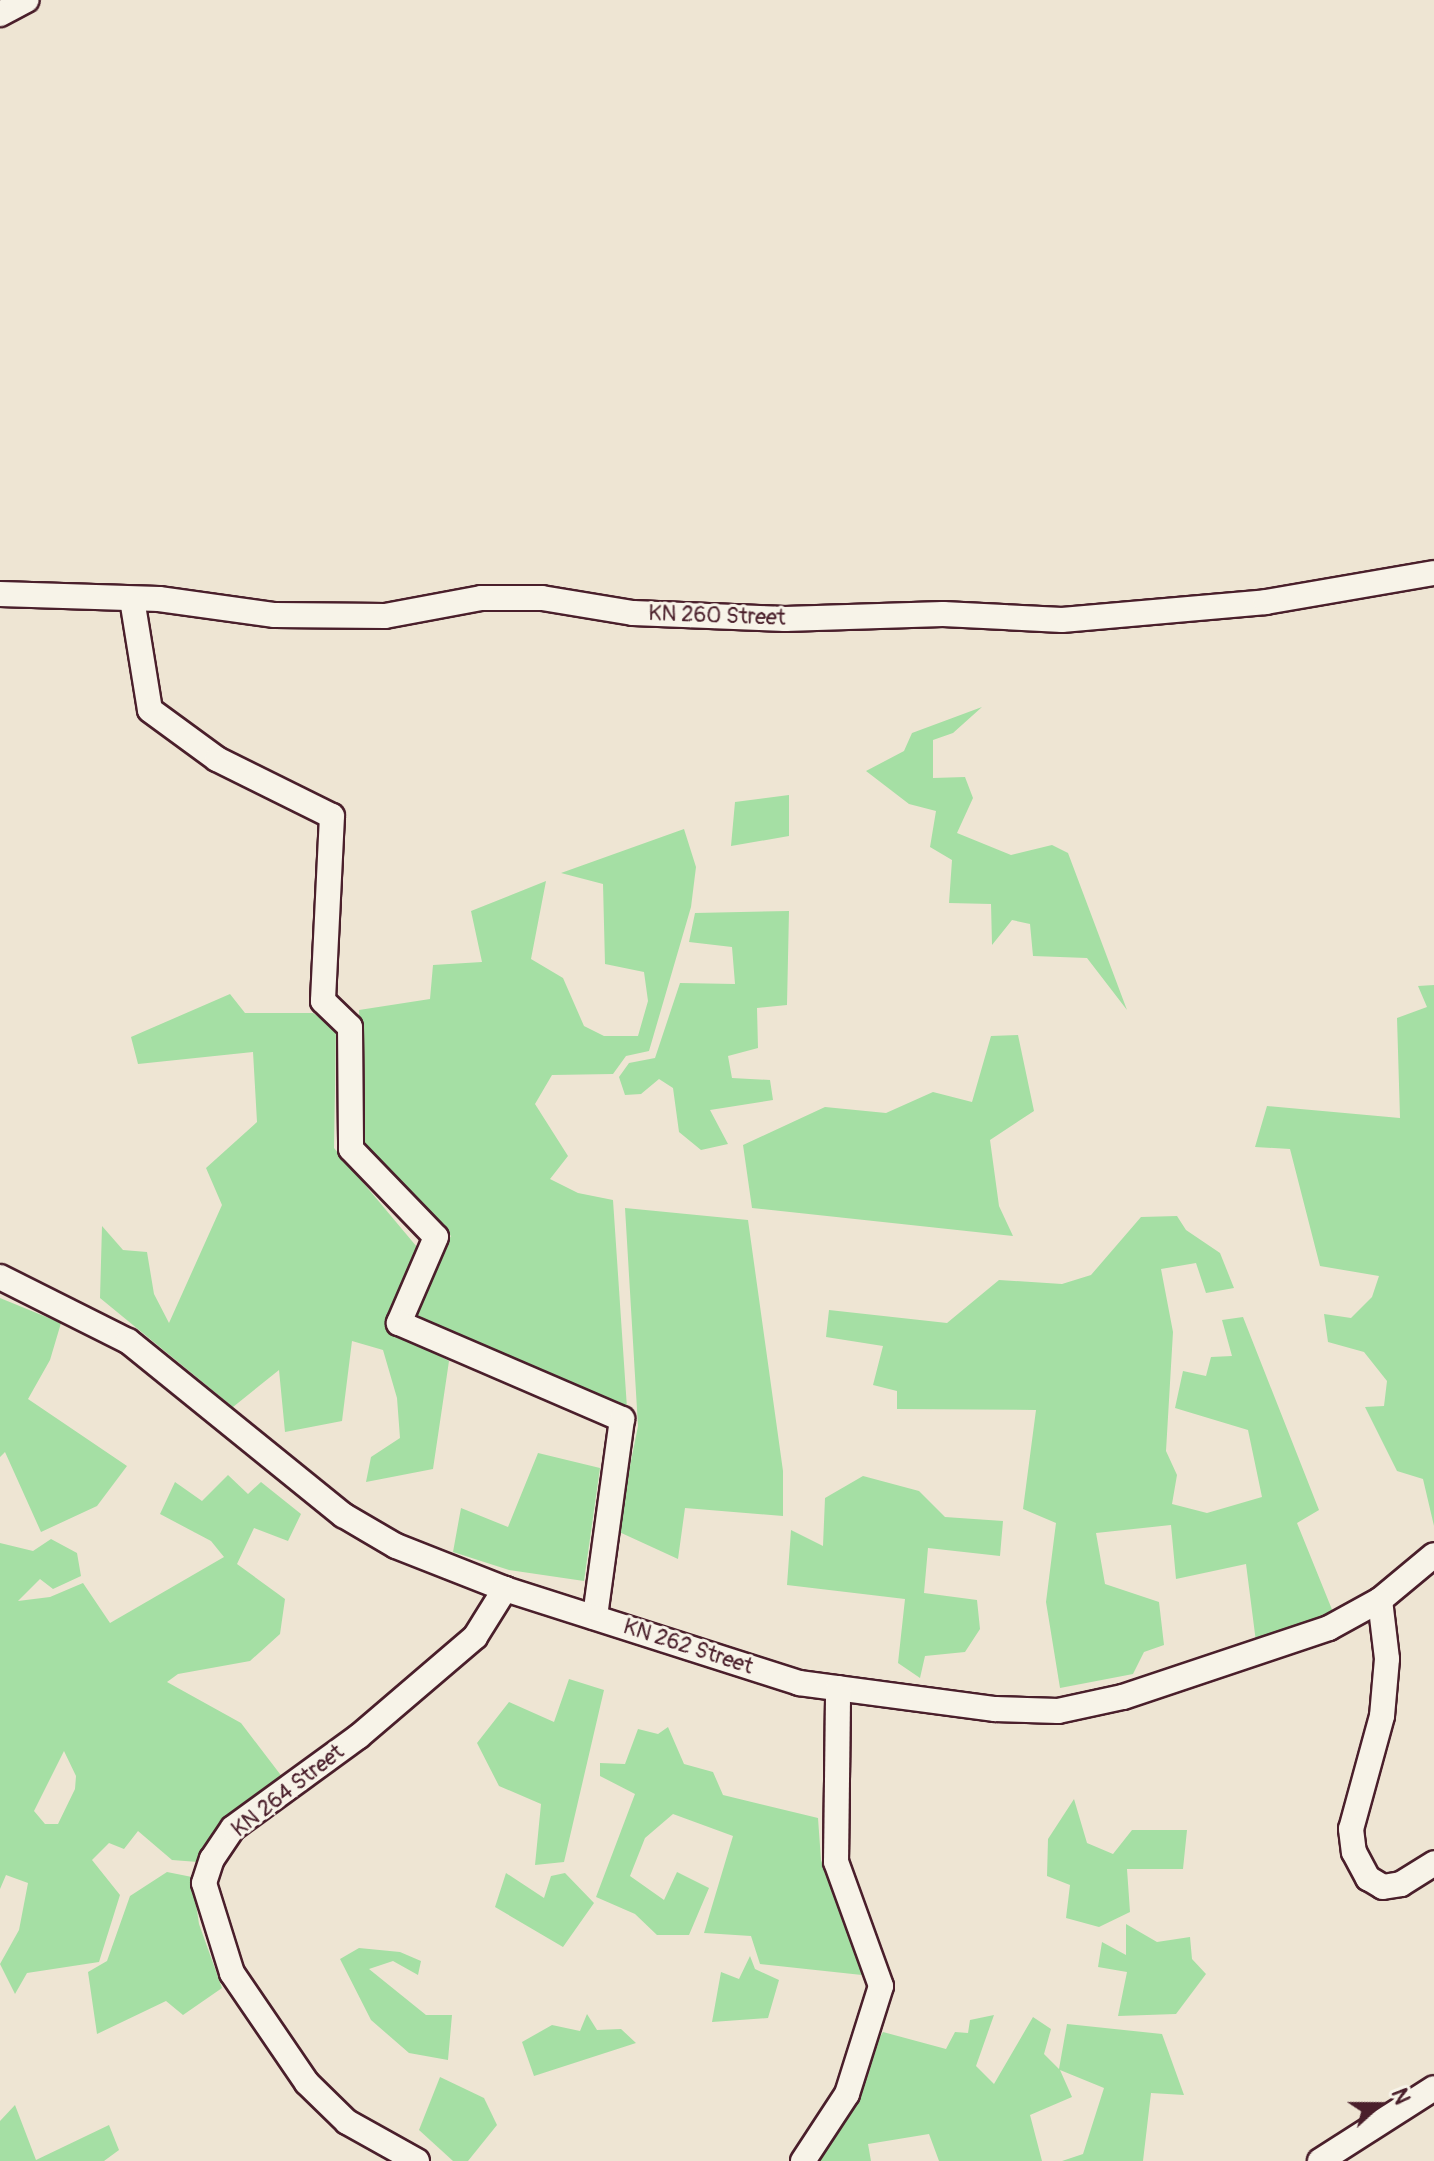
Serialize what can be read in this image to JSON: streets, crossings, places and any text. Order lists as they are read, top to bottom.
{
  "streets": {
    "street": ["KN 260 Street", "KN 262 Street", "KN 264 Street"]
  },
  "crossings": [
    ["KN 262 Street", "KN 264 Street"]
  ],
  "north": "right"
}
